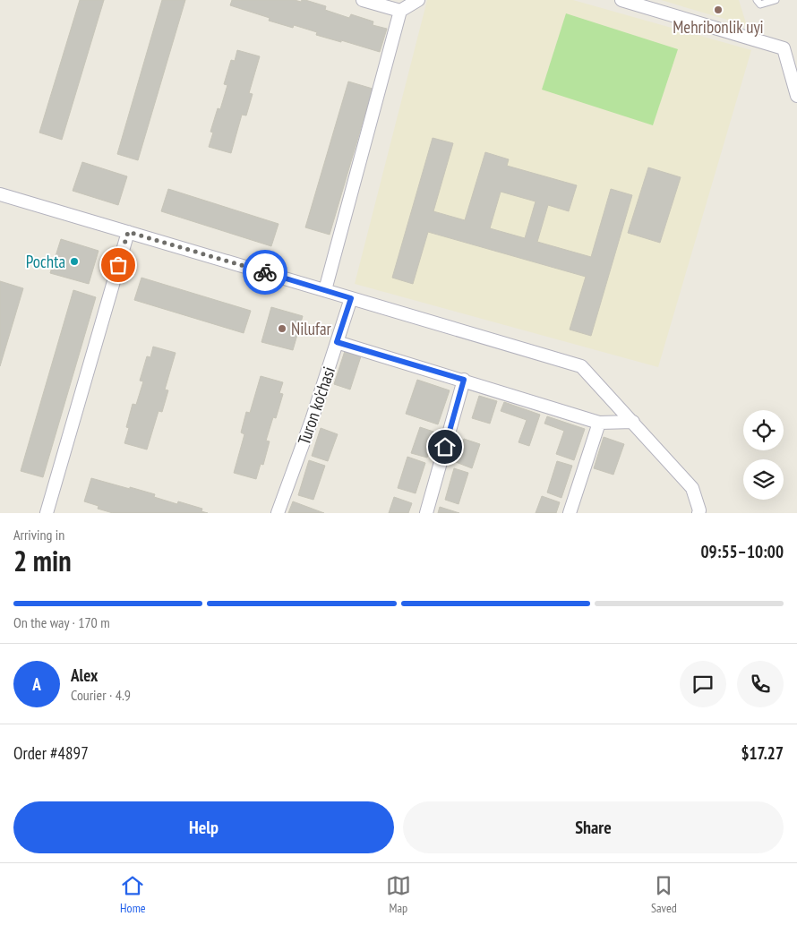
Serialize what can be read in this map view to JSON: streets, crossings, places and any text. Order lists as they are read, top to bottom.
{
  "streets": {
    "street": ["Turon ko'chasi"]
  },
  "places": ["Mehribonlik uyi", "Pochta", "Nilufar"],
  "page": {
    "heading": ["2 min", "Arriving in", "09:55–10:00"],
    "panel": [
      "Alex",
      "Courier · 4.9",
      "Order #4897",
      "$17.27"
    ],
    "bar": "On the way · 170 m",
    "round": "A",
    "buttons": ["Help", "Share"],
    "tabs": ["Home", "Map", "Saved"]
  }
}
